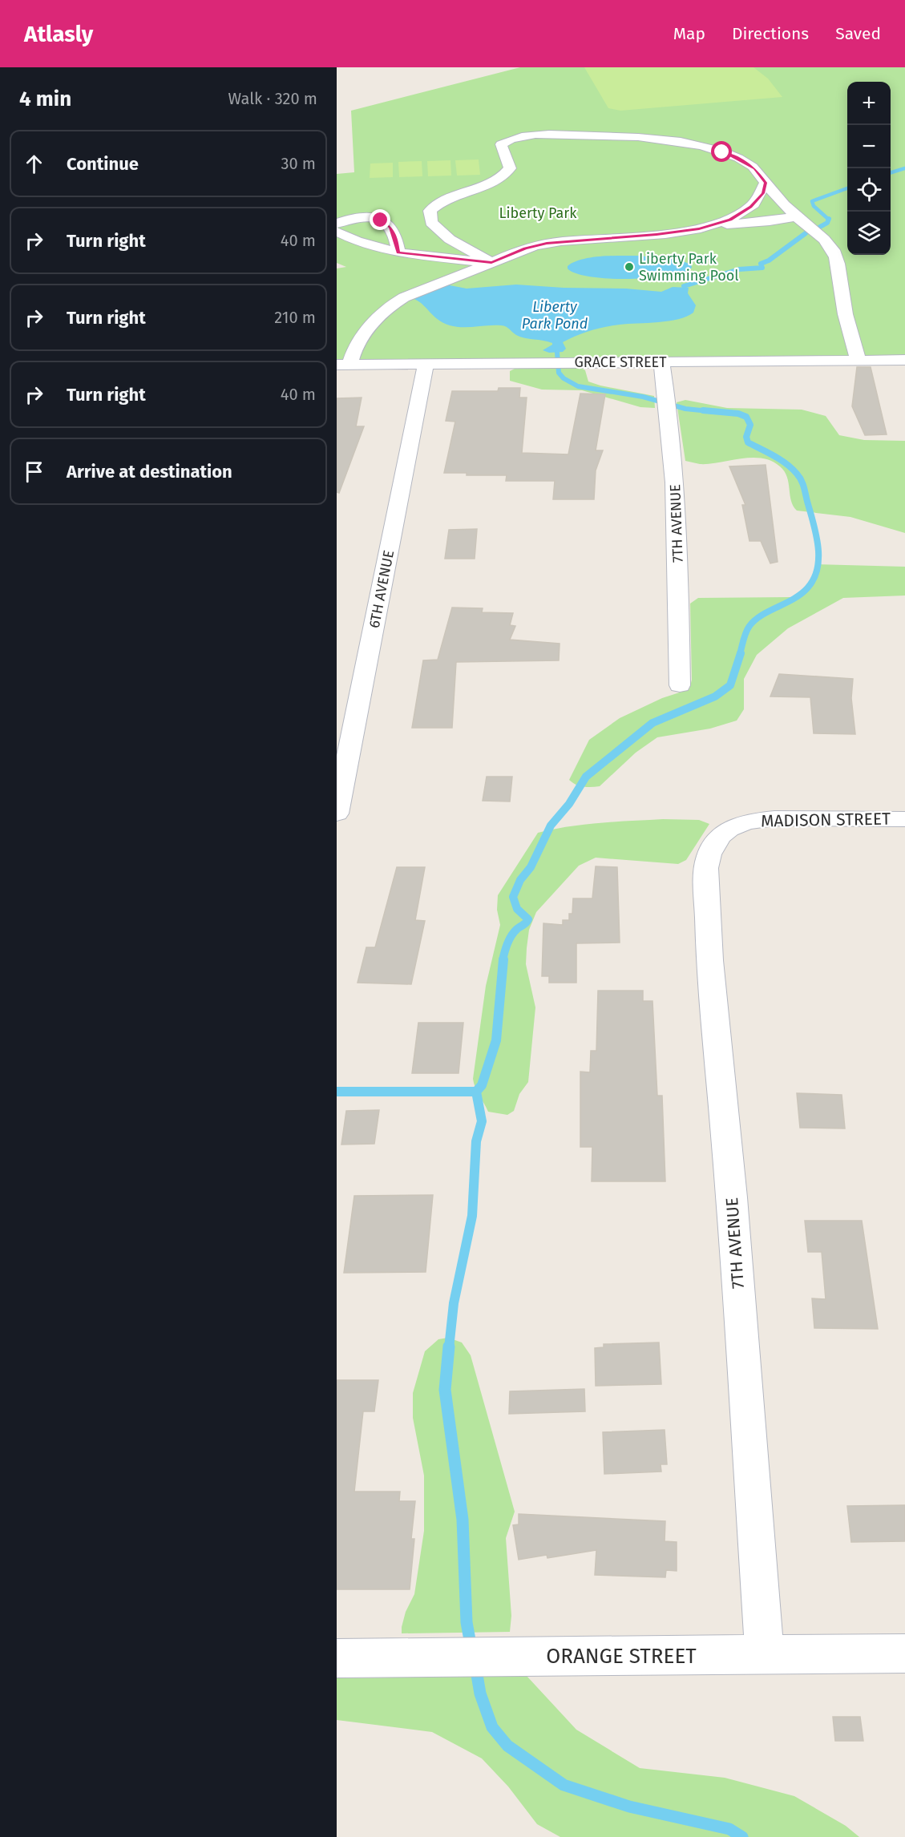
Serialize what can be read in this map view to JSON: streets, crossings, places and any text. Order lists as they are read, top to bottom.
{
  "streets": {
    "street": [
      "GRACE STREET",
      "7TH AVENUE",
      "6TH AVENUE",
      "MADISON STREET",
      "ORANGE STREET"
    ]
  },
  "crossings": [
    ["GRACE STREET", "7TH AVENUE"],
    ["GRACE STREET", "6TH AVENUE"],
    ["7TH AVENUE", "MADISON STREET"],
    ["7TH AVENUE", "ORANGE STREET"]
  ],
  "water": ["Liberty Park Pond"],
  "parks": ["Liberty Park"],
  "places": ["Liberty Park Swimming Pool"],
  "page": {
    "header": "Atlasly",
    "nav": ["Map", "Directions", "Saved"],
    "heading": ["4 min", "Walk · 320 m"],
    "map_buttons": ["+", "−"],
    "list": [
      ["Continue", "30 m"],
      ["Turn right", "40 m"],
      ["Turn right", "210 m"],
      ["Turn right", "40 m"],
      "Arrive at destination"
    ]
  }
}
